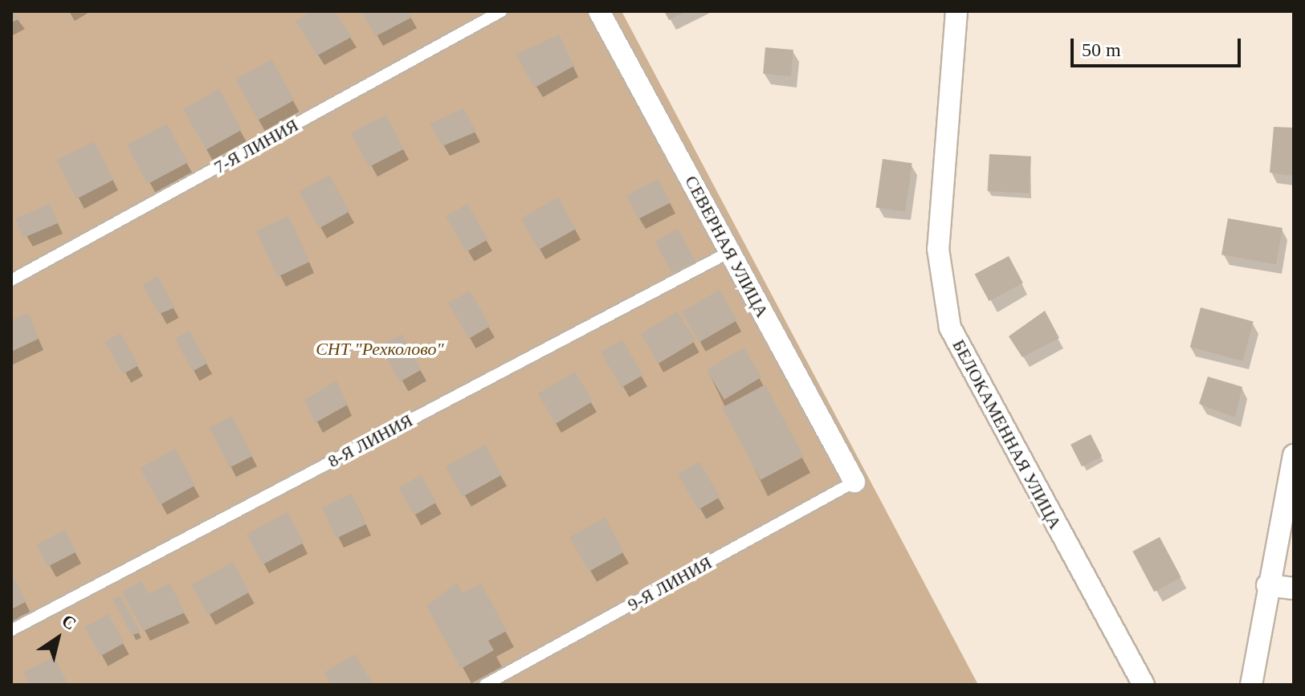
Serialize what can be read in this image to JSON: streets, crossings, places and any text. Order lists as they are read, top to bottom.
{
  "streets": {
    "street": ["СЕВЕРНАЯ УЛИЦА", "БЕЛОКАМЕННАЯ УЛИЦА"],
    "lane": ["7-Я ЛИНИЯ", "8-Я ЛИНИЯ", "9-Я ЛИНИЯ"]
  },
  "crossings": [
    ["СЕВЕРНАЯ УЛИЦА", "8-Я ЛИНИЯ"],
    ["СЕВЕРНАЯ УЛИЦА", "9-Я ЛИНИЯ"]
  ],
  "parks": ["СНТ \"Рехколово\""],
  "scale_bar": "50 m",
  "north": "top right"
}
